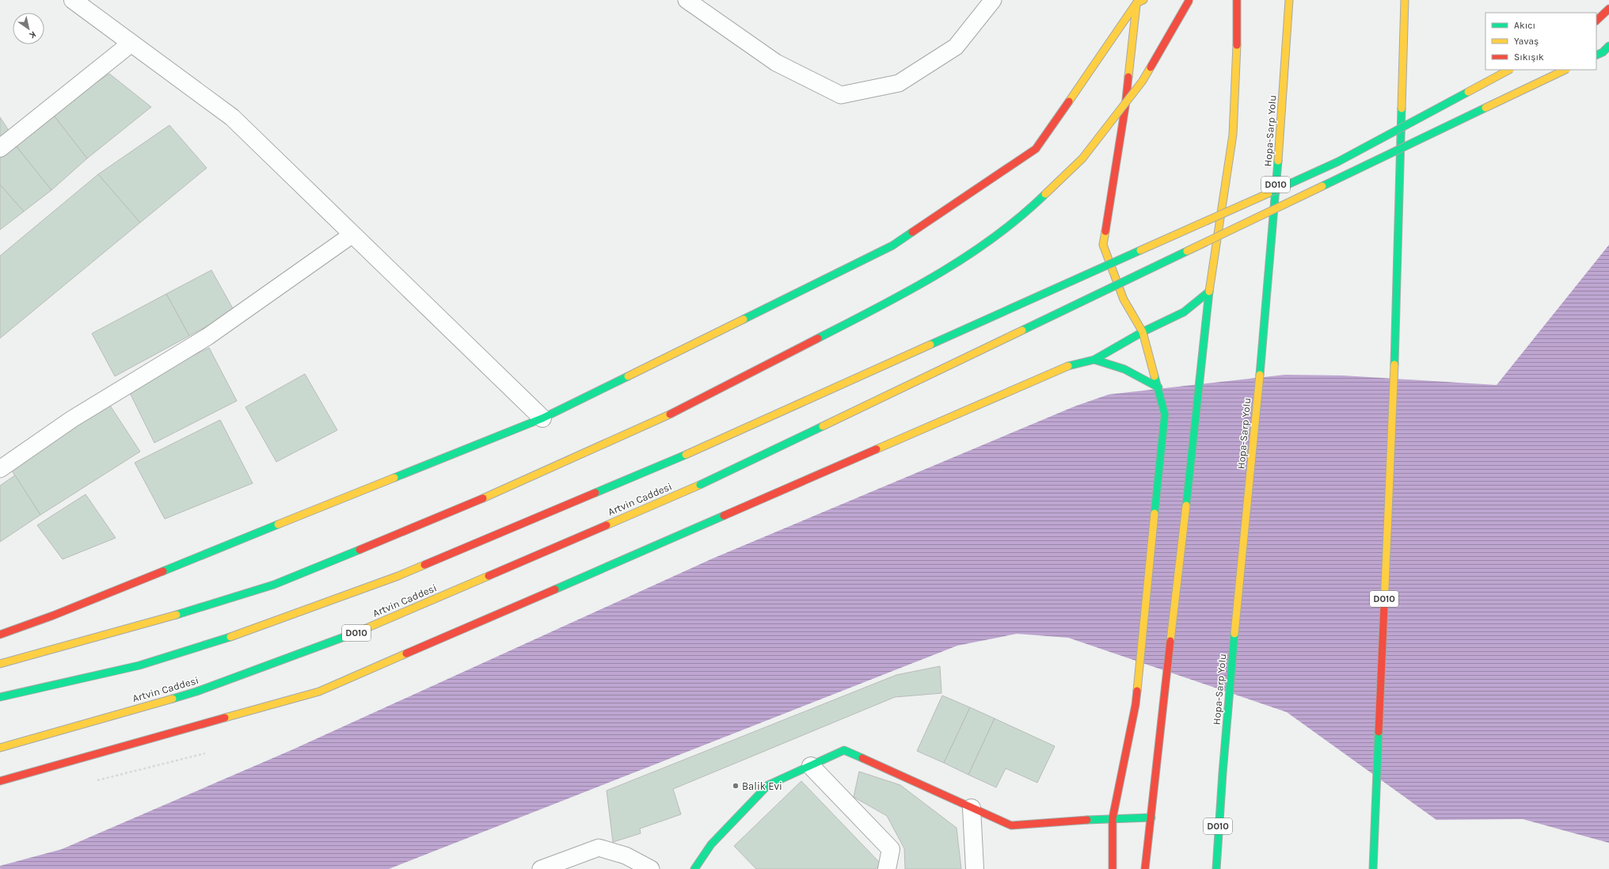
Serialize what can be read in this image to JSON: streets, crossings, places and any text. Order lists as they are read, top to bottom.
{
  "streets": {
    "main road": ["Hopa-Sarp Yolu", "D010", "Artvin Caddesi"]
  },
  "places": ["Balik Evi"],
  "legend": ["Akıcı", "Yavaş", "Sıkışık"],
  "north": "bottom right"
}
